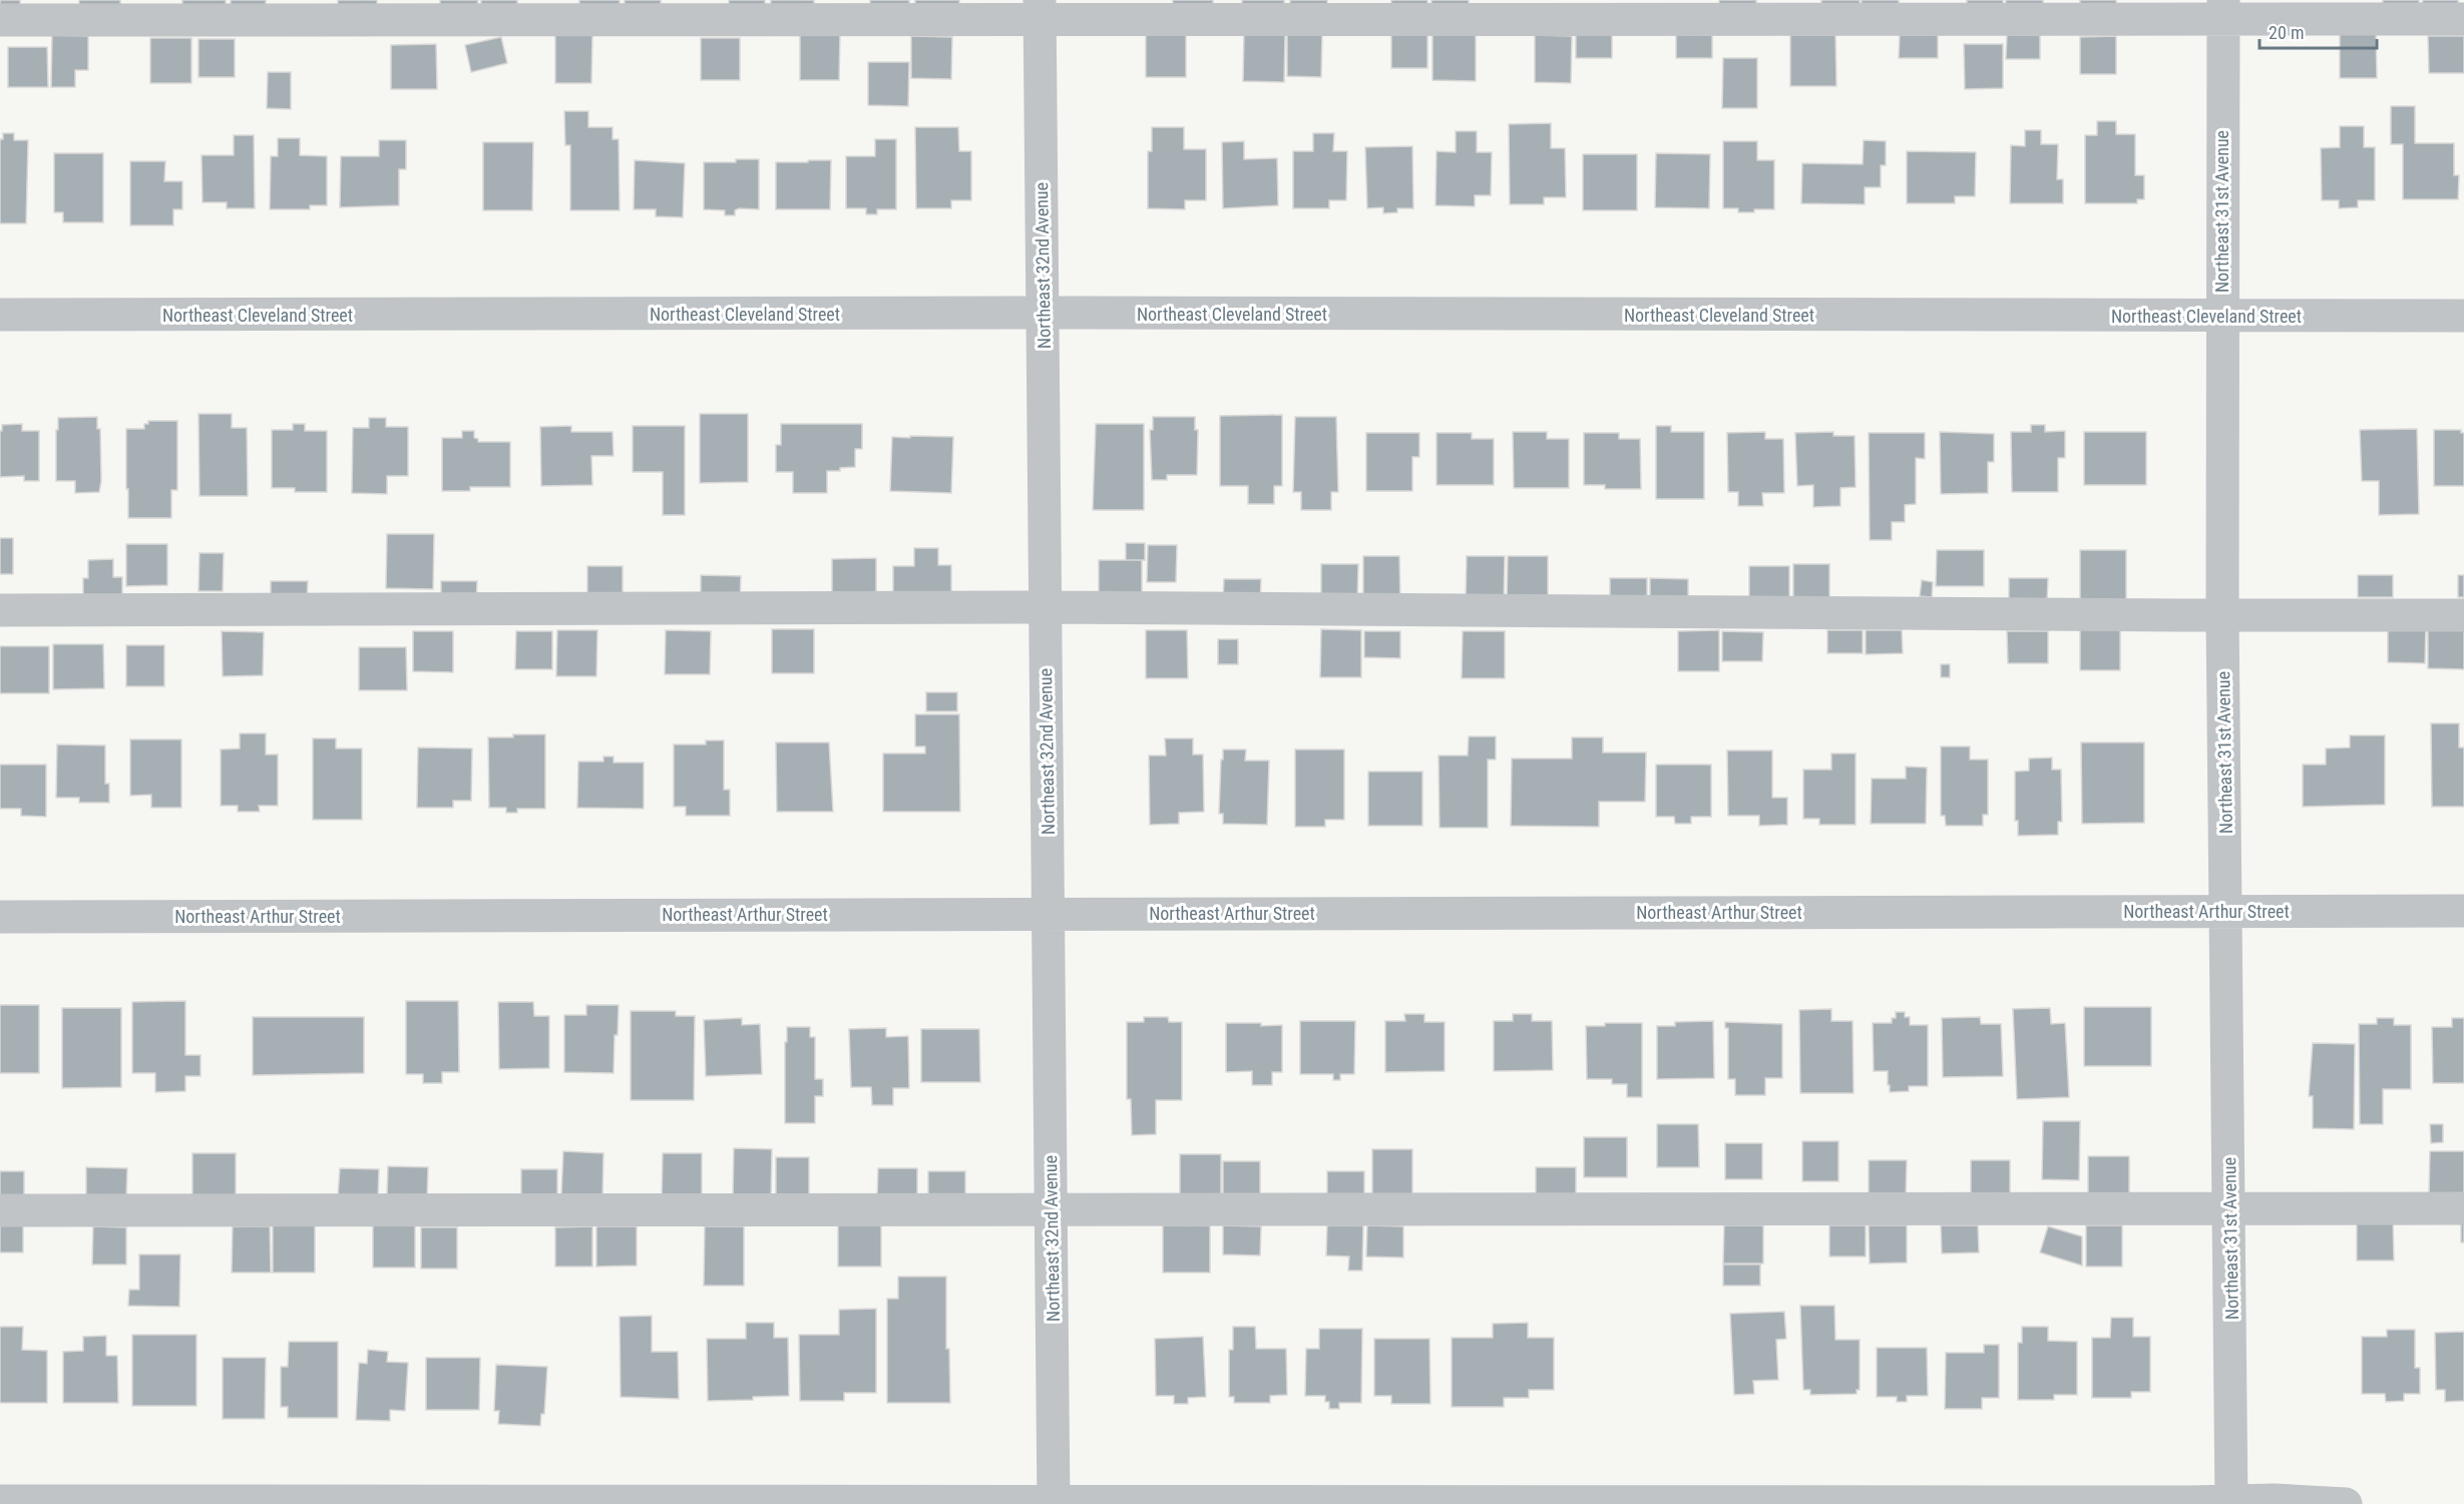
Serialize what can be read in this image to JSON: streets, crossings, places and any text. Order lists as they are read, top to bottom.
{
  "streets": {
    "street": [
      "Northeast 31st Avenue",
      "Northeast 32nd Avenue",
      "Northeast Cleveland Street",
      "Northeast Arthur Street"
    ]
  },
  "crossings": [
    ["Northeast 31st Avenue", "Northeast Cleveland Street"],
    ["Northeast 31st Avenue", "Northeast Arthur Street"],
    ["Northeast 32nd Avenue", "Northeast Cleveland Street"],
    ["Northeast 32nd Avenue", "Northeast Arthur Street"]
  ],
  "scale_bar": "20 m"
}
